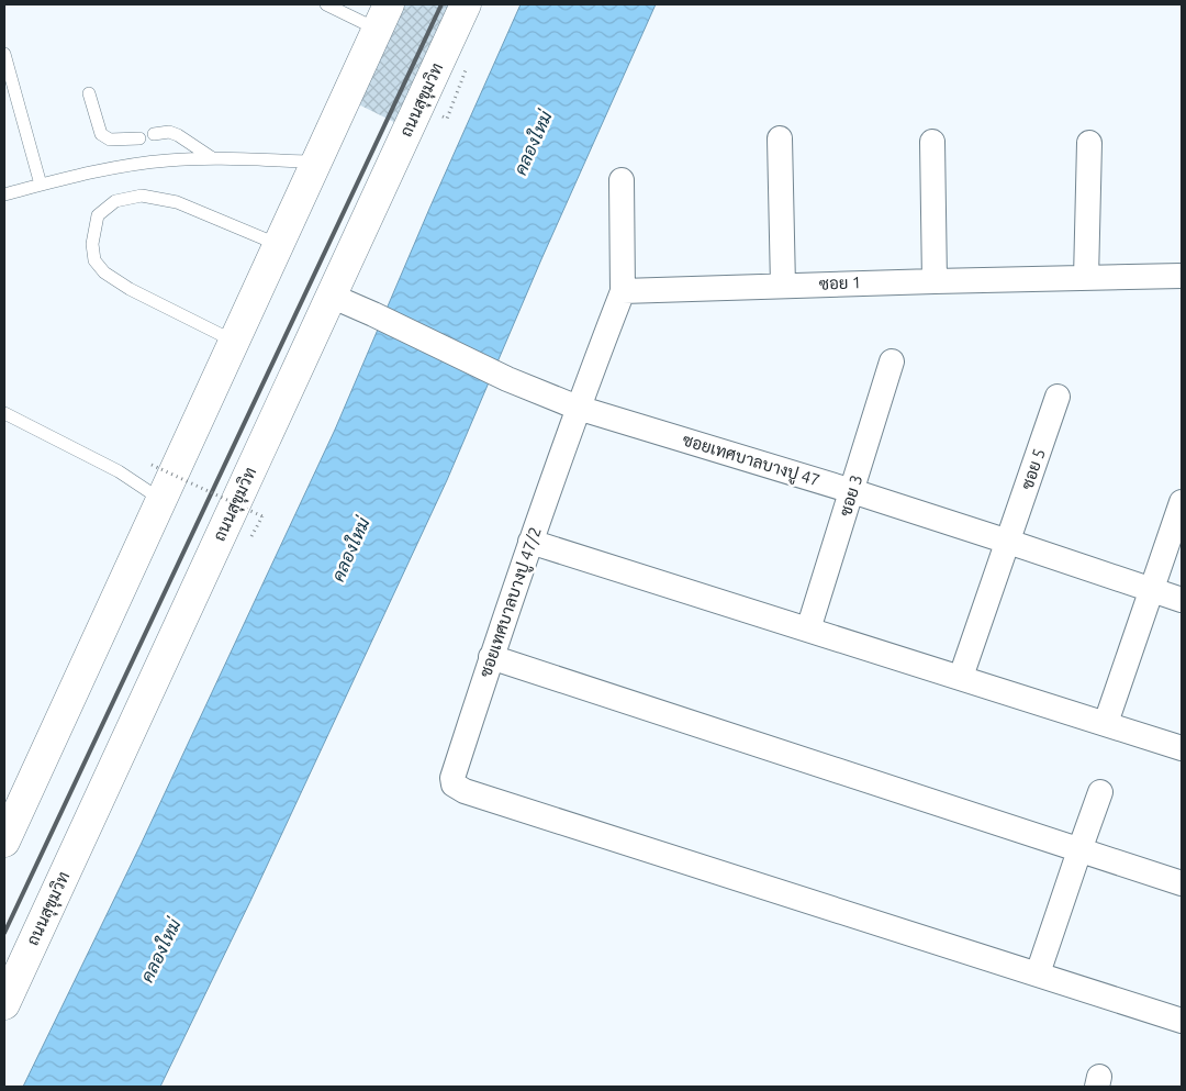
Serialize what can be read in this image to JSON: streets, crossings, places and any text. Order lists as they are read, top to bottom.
{
  "streets": {
    "highway": ["ถนนสุขุมวิท"],
    "street": [
      "ซอย 1",
      "ซอยเทศบาลบางปู 47",
      "ซอย 5",
      "ซอย 3",
      "ซอยเทศบาลบางปู 47/2"
    ]
  },
  "crossings": [
    ["ถนนสุขุมวิท", "ซอยเทศบาลบางปู 47"],
    ["ซอยเทศบาลบางปู 47", "ซอย 5"],
    ["ซอยเทศบาลบางปู 47", "ซอย 3"],
    ["ซอยเทศบาลบางปู 47", "ซอยเทศบาลบางปู 47/2"]
  ],
  "water": ["คลองใหม่"]
}
